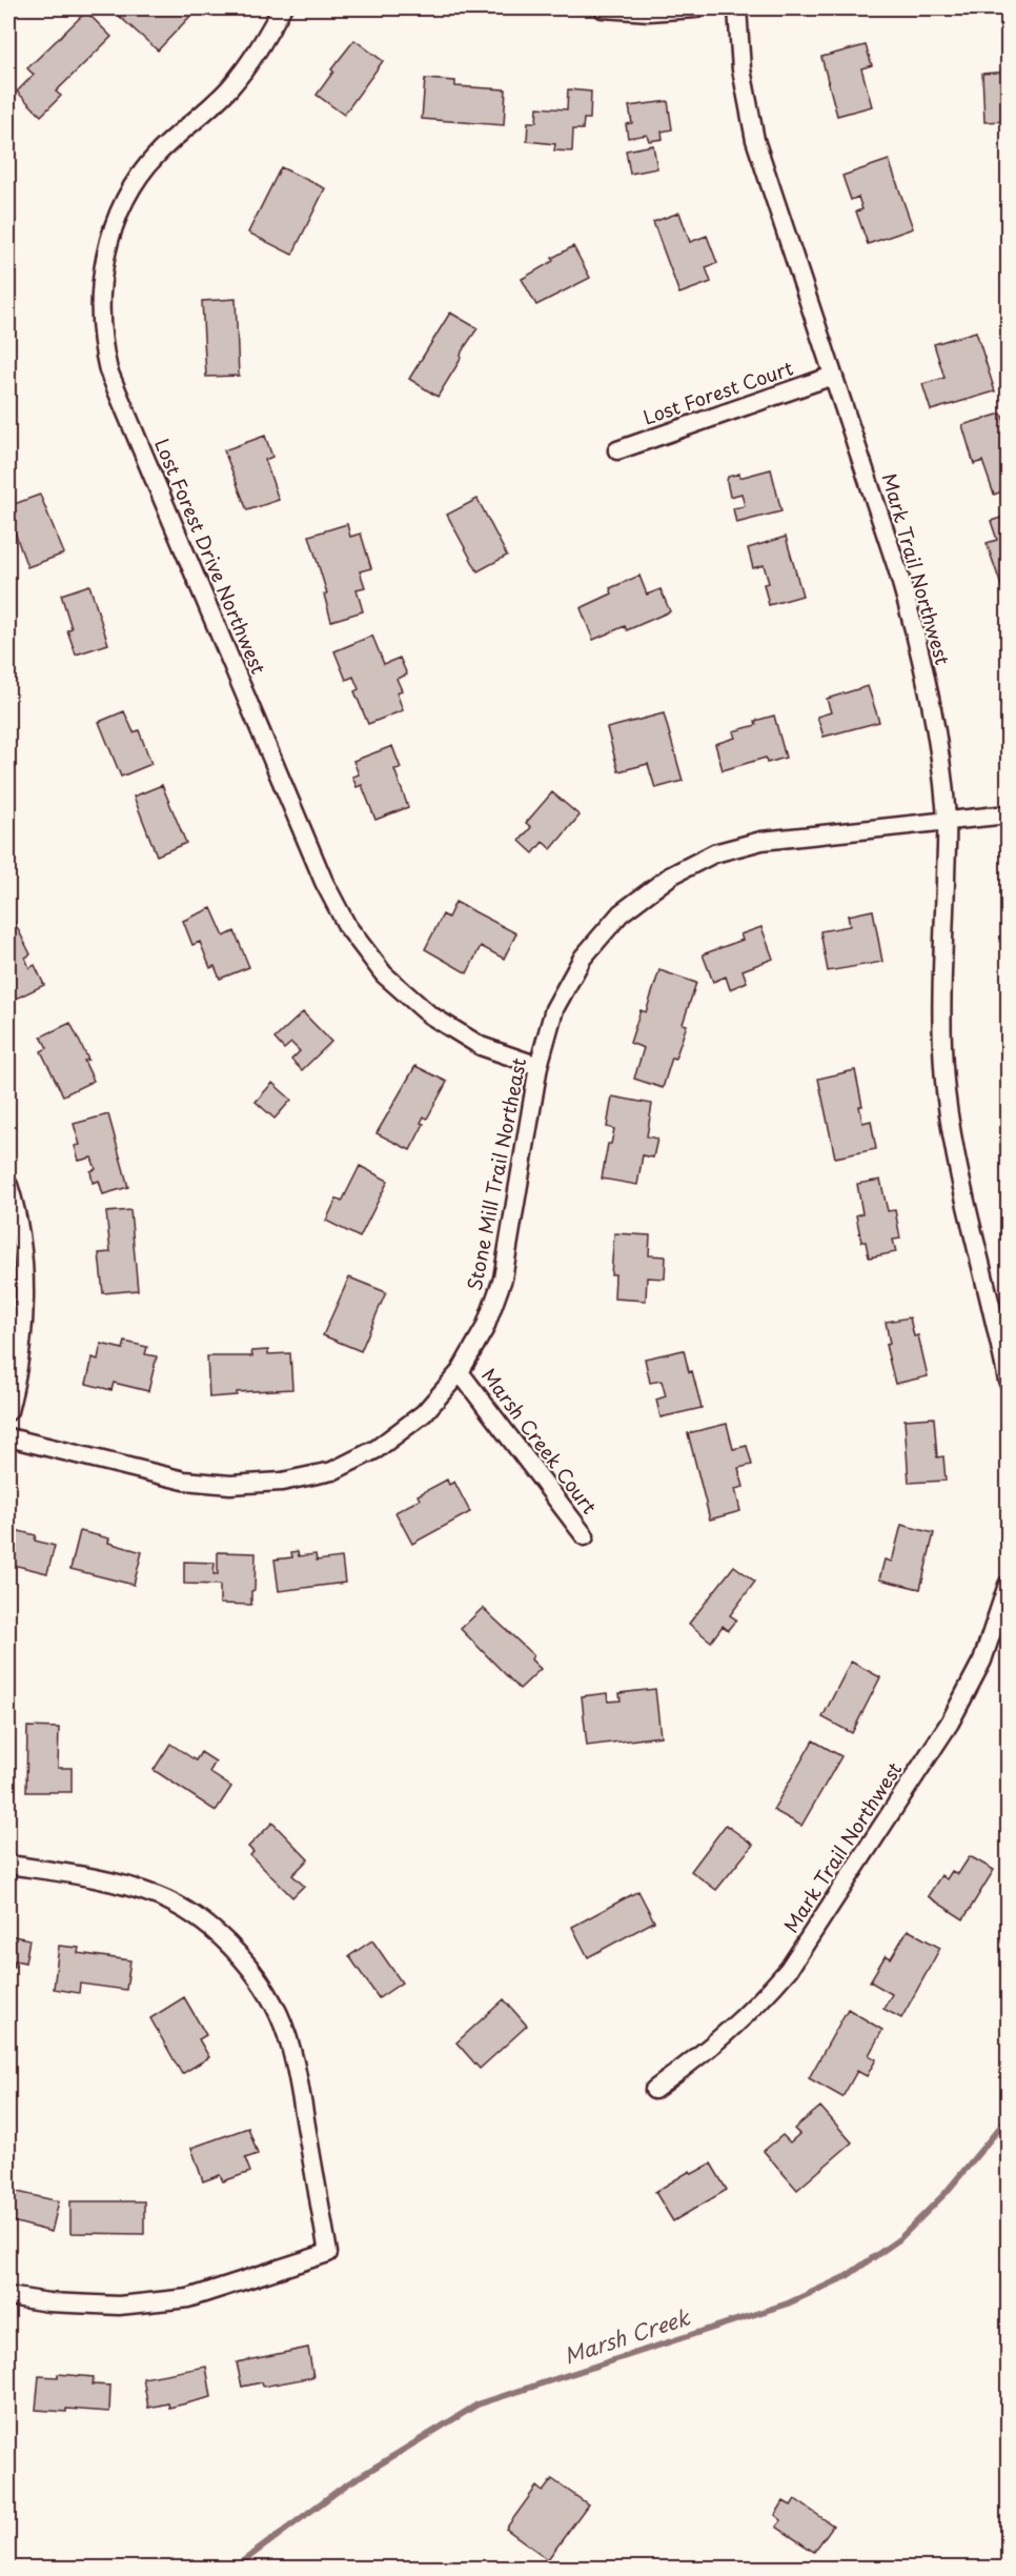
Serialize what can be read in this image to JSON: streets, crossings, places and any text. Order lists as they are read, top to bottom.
{
  "streets": {
    "street": [
      "Lost Forest Court",
      "Lost Forest Drive Northwest",
      "Mark Trail Northwest",
      "Stone Mill Trail Northeast",
      "Marsh Creek Court"
    ]
  },
  "crossings": [
    ["Lost Forest Court", "Mark Trail Northwest"],
    ["Lost Forest Drive Northwest", "Stone Mill Trail Northeast"],
    ["Mark Trail Northwest", "Stone Mill Trail Northeast"],
    ["Stone Mill Trail Northeast", "Marsh Creek Court"]
  ],
  "water": ["Marsh Creek"]
}
